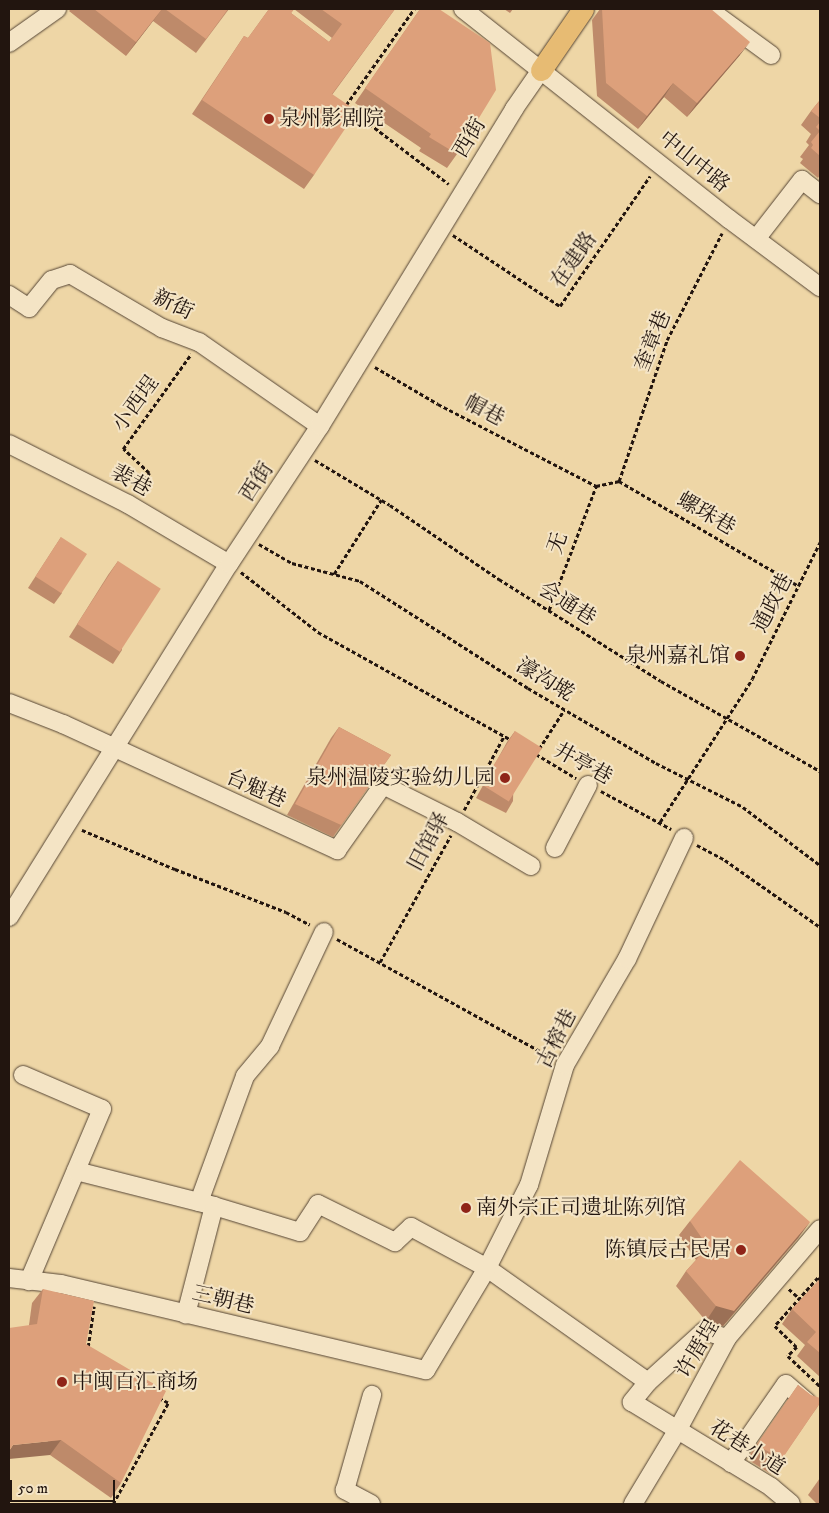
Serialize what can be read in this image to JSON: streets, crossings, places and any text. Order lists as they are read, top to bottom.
{
  "streets": {
    "street": [
      "西街",
      "中山中路",
      "新街",
      "裴巷",
      "台魁巷",
      "古榕巷",
      "三朝巷",
      "许厝埕",
      "花巷小道"
    ],
    "path": [
      "在建路",
      "奎章巷",
      "小西埕",
      "帽巷",
      "螺珠巷",
      "无",
      "通政巷",
      "会通巷",
      "濠沟墘",
      "井亭巷",
      "旧馆驿"
    ]
  },
  "crossings": [
    ["西街", "中山中路"],
    ["西街", "在建路"],
    ["西街", "新街"],
    ["西街", "帽巷"],
    ["西街", "裴巷"],
    ["西街", "会通巷"],
    ["西街", "濠沟墘"],
    ["西街", "台魁巷"],
    ["中山中路", "在建路"],
    ["中山中路", "奎章巷"],
    ["新街", "小西埕"],
    ["奎章巷", "螺珠巷"],
    ["小西埕", "裴巷"],
    ["帽巷", "无"],
    ["螺珠巷", "通政巷"],
    ["无", "会通巷"],
    ["通政巷", "会通巷"],
    ["通政巷", "濠沟墘"],
    ["通政巷", "井亭巷"],
    ["井亭巷", "古榕巷"],
    ["台魁巷", "旧馆驿"],
    ["古榕巷", "三朝巷"],
    ["许厝埕", "花巷小道"]
  ],
  "places": [
    "泉州影剧院",
    "泉州嘉礼馆",
    "泉州温陵实验幼儿园",
    "南外宗正司遗址陈列馆",
    "陈镇辰古民居",
    "中闽百汇商场"
  ],
  "scale_bar": "50 m"
}
